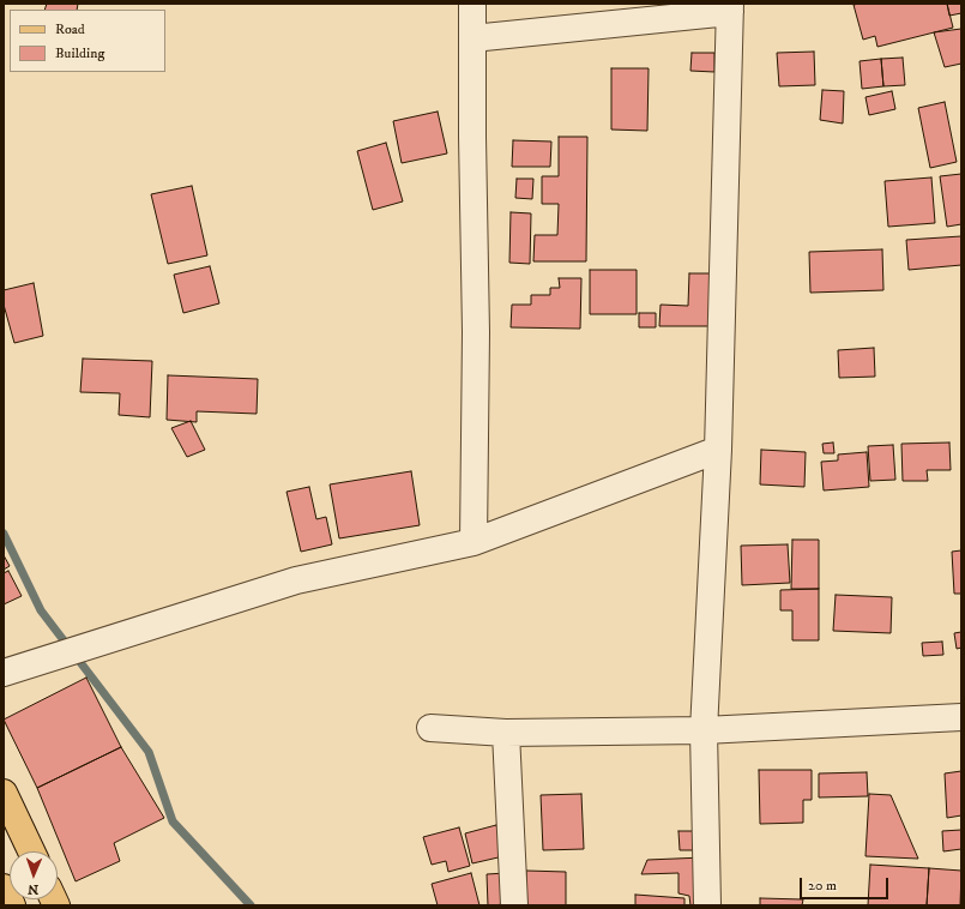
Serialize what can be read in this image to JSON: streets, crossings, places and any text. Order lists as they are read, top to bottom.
{
  "legend": ["Road", "Building"],
  "scale_bar": "20 m",
  "north": "bottom"
}
